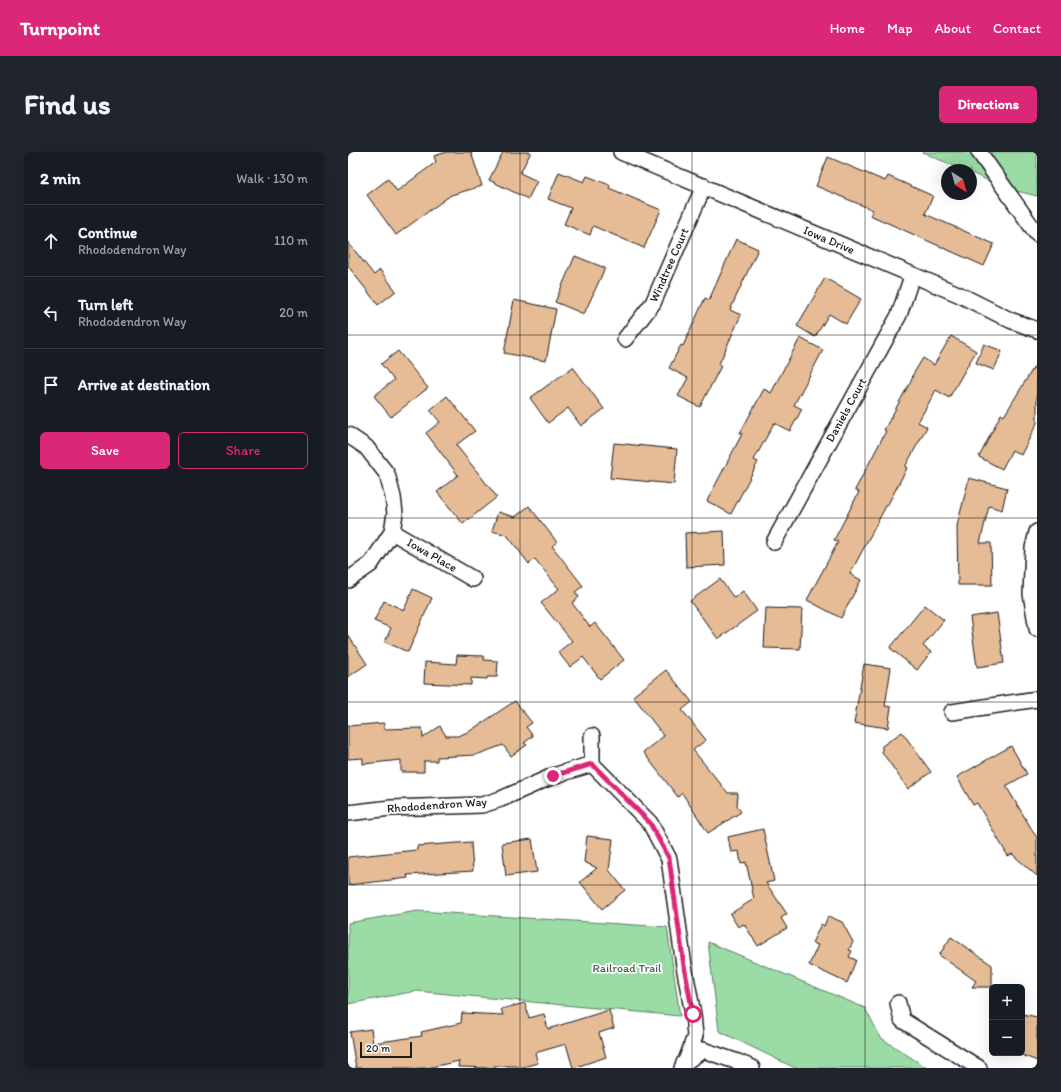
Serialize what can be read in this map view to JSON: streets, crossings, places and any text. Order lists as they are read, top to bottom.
{
  "streets": {
    "street": [
      "Iowa Drive",
      "Windtree Court",
      "Daniels Court",
      "Iowa Place",
      "Rhododendron Way"
    ]
  },
  "crossings": [
    ["Iowa Drive", "Windtree Court"],
    ["Iowa Drive", "Daniels Court"]
  ],
  "parks": ["Railroad Trail"],
  "scale_bar": "20 m",
  "north": "bottom right",
  "page": {
    "header": "Turnpoint",
    "nav": [
      "Home",
      "Map",
      "About",
      "Contact"
    ],
    "buttons": [
      "Directions",
      ["Save", "Share"]
    ],
    "title": "Find us",
    "heading": ["2 min", "Walk · 130 m"],
    "list": [
      ["Continue", "Rhododendron Way", "110 m"],
      ["Turn left", "Rhododendron Way", "20 m"],
      "Arrive at destination"
    ],
    "map_buttons": ["+", "−"],
    "scale": "20 m"
  }
}
